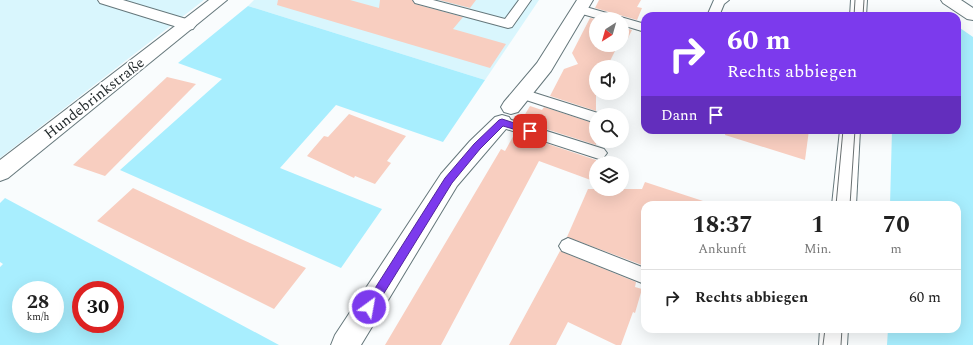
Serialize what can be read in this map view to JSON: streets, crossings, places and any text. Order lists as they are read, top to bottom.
{
  "streets": {
    "street": ["Hundebrinkstraße"]
  },
  "north": "bottom left",
  "page": {
    "turn": ["60 m", "Rechts abbiegen"],
    "then": "Dann",
    "eta": [
      "18:37",
      "Ankunft",
      "1",
      "Min.",
      "70",
      "m"
    ],
    "list": [
      {
        "name": "Rechts abbiegen",
        "value": "60 m"
      }
    ],
    "speed": "28 km/h",
    "limit": "30"
  }
}
